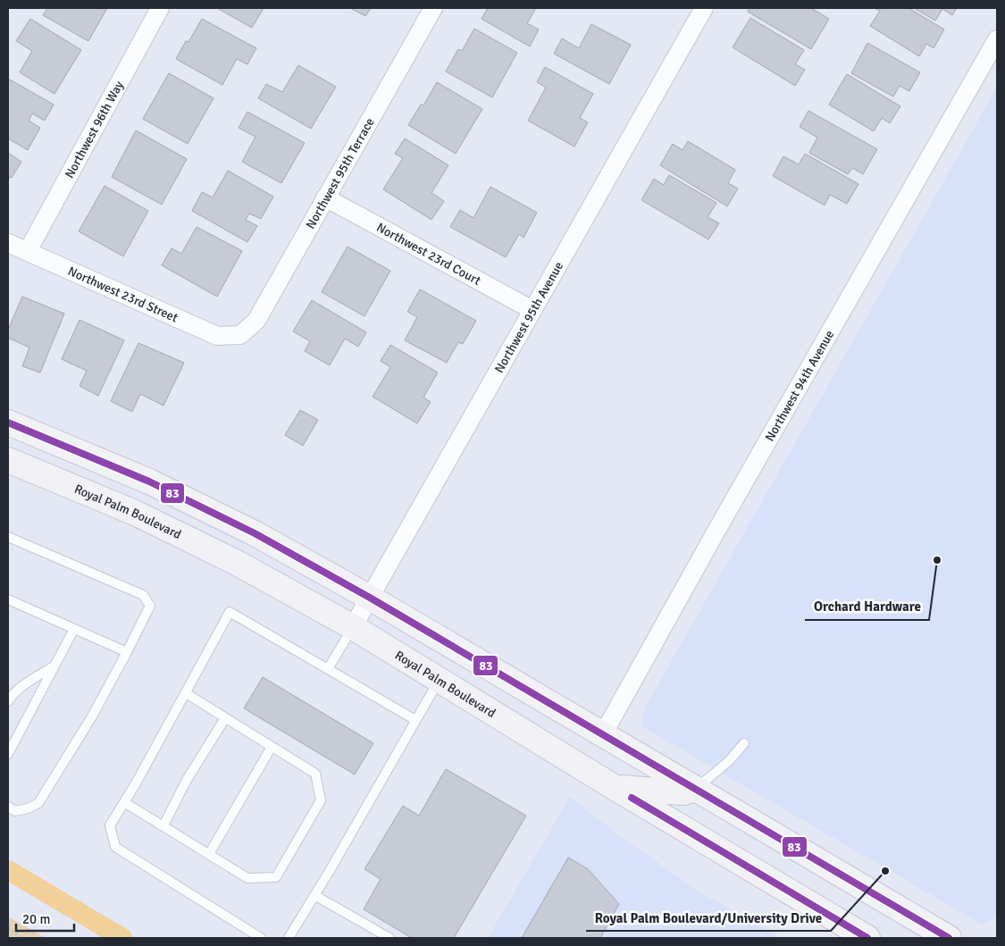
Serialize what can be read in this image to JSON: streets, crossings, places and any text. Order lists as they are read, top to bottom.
{
  "streets": {
    "main road": ["Royal Palm Boulevard"],
    "street": [
      "Northwest 96th Way",
      "Northwest 95th Terrace",
      "Northwest 23rd Court",
      "Northwest 23rd Street",
      "Northwest 95th Avenue",
      "Northwest 94th Avenue"
    ]
  },
  "crossings": [
    ["Northwest 96th Way", "Northwest 23rd Street"],
    ["Northwest 95th Terrace", "Northwest 23rd Court"],
    ["Northwest 95th Terrace", "Northwest 23rd Street"],
    ["Northwest 23rd Court", "Northwest 95th Avenue"],
    ["Northwest 95th Avenue", "Royal Palm Boulevard"]
  ],
  "places": ["Orchard Hardware", "Royal Palm Boulevard/University Drive"],
  "lines": ["transit line 83"],
  "scale_bar": "20 m"
}
